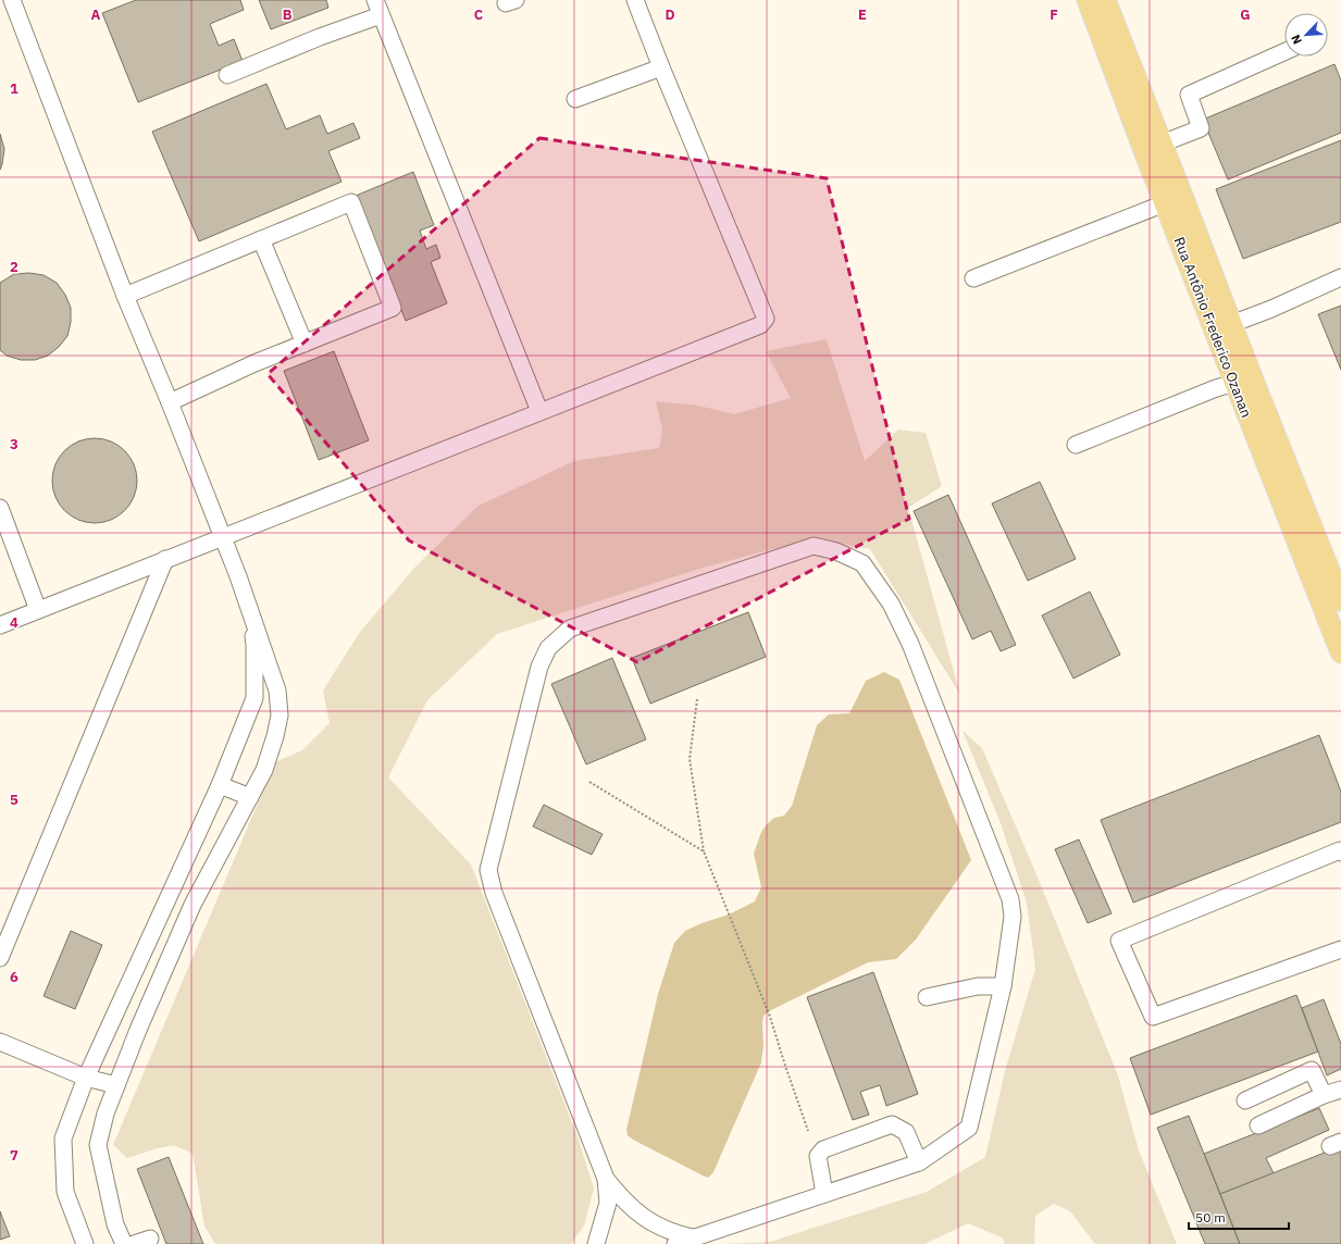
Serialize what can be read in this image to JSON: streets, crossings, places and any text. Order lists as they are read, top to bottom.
{
  "streets": {
    "main road": ["Rua Antônio Frederico Ozanan"]
  },
  "scale_bar": "50 m",
  "north": "bottom left",
  "grid": {
    "columns": [
      "A",
      "B",
      "C",
      "D",
      "E",
      "F",
      "G"
    ],
    "rows": [
      "1",
      "2",
      "3",
      "4",
      "5",
      "6",
      "7"
    ]
  }
}
